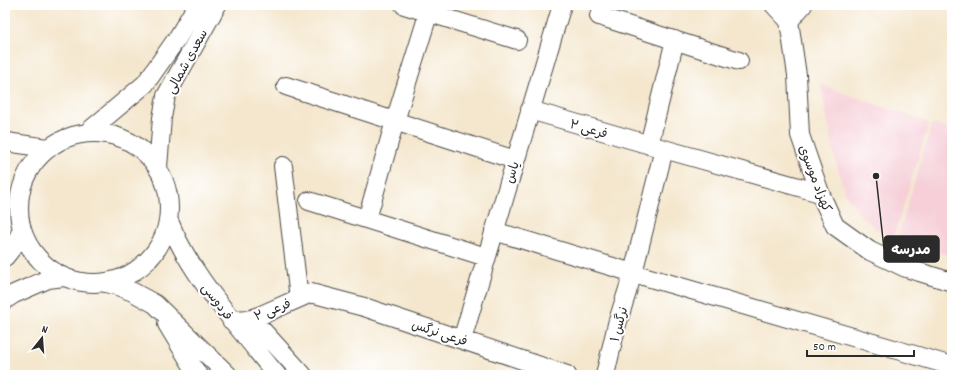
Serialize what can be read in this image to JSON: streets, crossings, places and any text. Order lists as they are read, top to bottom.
{
  "streets": {
    "street": [
      "سعدی شمالی",
      "فرعی ۲",
      "یاس",
      "کهزاد موسوی",
      "فردوسی",
      "نرگس ۱",
      "فرعی نرگس"
    ]
  },
  "crossings": [
    ["فرعی ۲", "یاس"],
    ["فرعی ۲", "کهزاد موسوی"],
    ["فرعی ۲", "فردوسی"],
    ["فرعی ۲", "نرگس ۱"],
    ["فرعی ۲", "فرعی نرگس"],
    ["یاس", "فرعی نرگس"]
  ],
  "places": ["مدرسه"],
  "scale_bar": "50 m",
  "north": "top"
}
